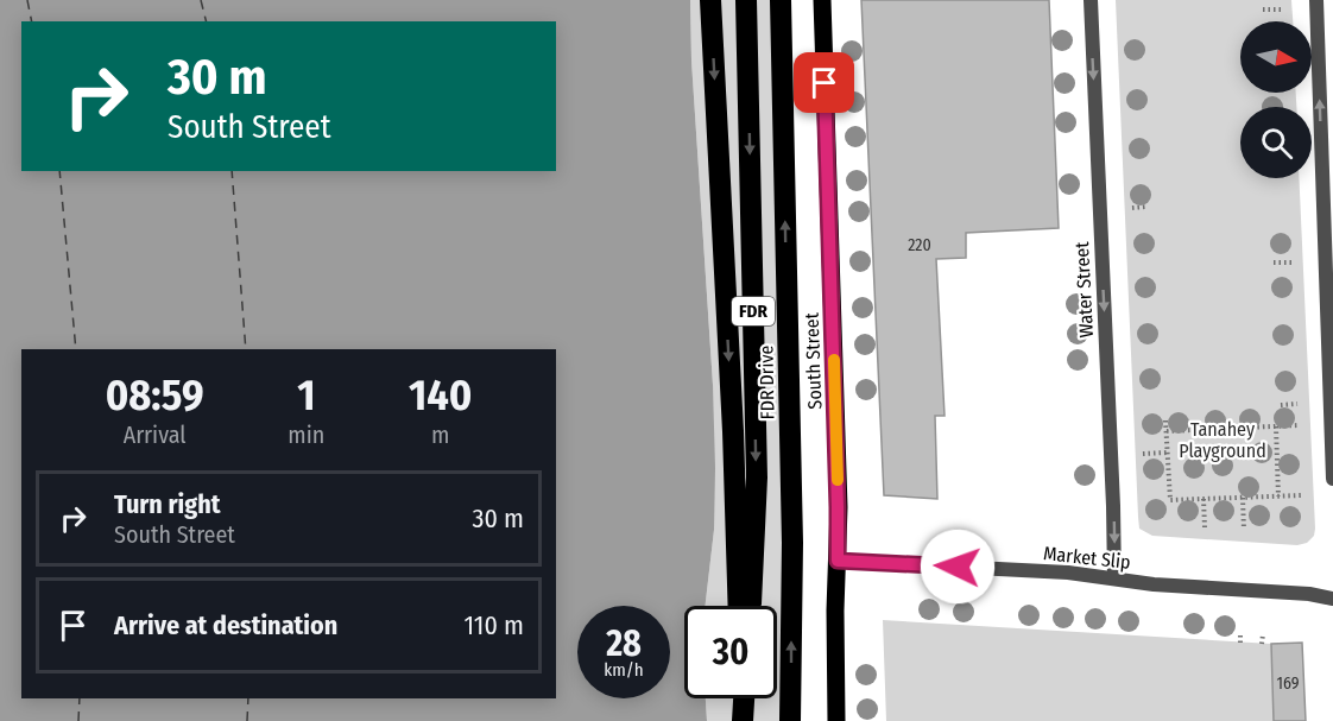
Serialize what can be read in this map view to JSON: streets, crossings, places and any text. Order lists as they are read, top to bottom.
{
  "streets": {
    "highway": ["FDR", "FDR Drive"],
    "main road": ["South Street"],
    "street": ["Water Street", "Market Slip"]
  },
  "crossings": [
    ["Water Street", "Market Slip"],
    ["South Street", "Market Slip"]
  ],
  "one_way": ["Water Street"],
  "parks": ["Tanahey Playground"],
  "house_numbers": ["220", "169"],
  "north": "right",
  "page": {
    "turn": ["30 m", "South Street"],
    "eta": [
      "08:59",
      "Arrival",
      "1",
      "min",
      "140",
      "m"
    ],
    "list": [
      {
        "name": "Turn right",
        "note": "South Street",
        "value": "30 m"
      },
      {
        "name": "Arrive at destination",
        "value": "110 m"
      }
    ],
    "speed": "28 km/h",
    "limit": "30"
  }
}
